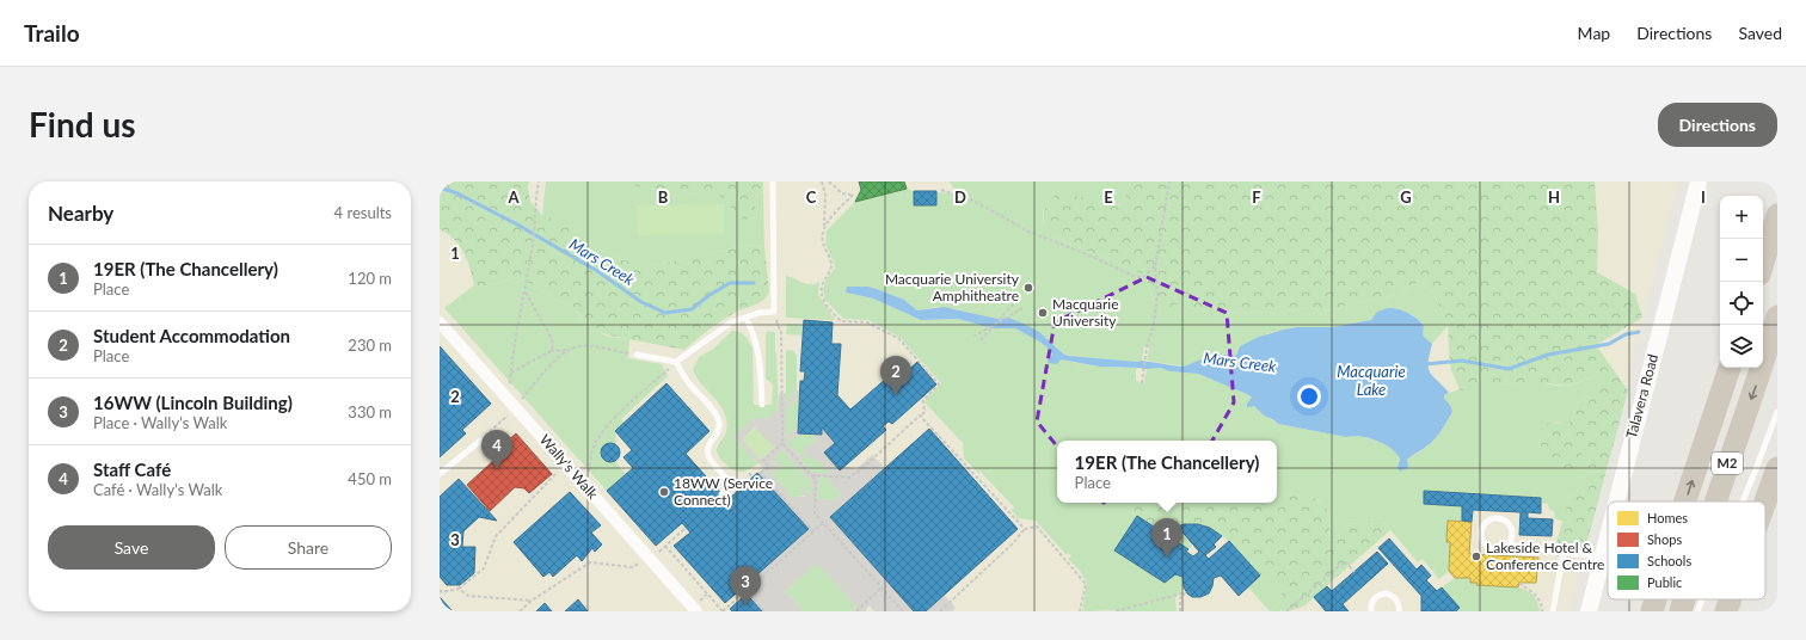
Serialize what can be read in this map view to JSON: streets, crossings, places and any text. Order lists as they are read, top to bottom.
{
  "streets": {
    "highway": ["M2"],
    "street": ["Talavera Road", "Wally's Walk"]
  },
  "water": ["Mars Creek", "Macquarie Lake"],
  "places": [
    "Macquarie University Amphitheatre",
    "Macquarie University",
    "18WW (Service Connect)",
    "Lakeside Hotel & Conference Centre"
  ],
  "legend": [
    "Homes",
    "Shops",
    "Schools",
    "Public"
  ],
  "page": {
    "header": "Trailo",
    "nav": ["Map", "Directions", "Saved"],
    "buttons": [
      "Directions",
      ["Save", "Share"]
    ],
    "title": "Find us",
    "heading": ["Nearby", "4 results"],
    "map_buttons": ["+", "−"],
    "list": [
      {
        "mark": "1",
        "name": "19ER (The Chancellery)",
        "note": "Place",
        "value": "120 m"
      },
      {
        "mark": "2",
        "name": "Student Accommodation",
        "note": "Place",
        "value": "230 m"
      },
      {
        "mark": "3",
        "name": "16WW (Lincoln Building)",
        "note": "Place · Wally's Walk",
        "value": "330 m"
      },
      {
        "mark": "4",
        "name": "Staff Café",
        "note": "Café · Wally's Walk",
        "value": "450 m"
      }
    ],
    "pins": [
      "2",
      "4",
      "1",
      "3"
    ],
    "popup": ["19ER (The Chancellery)", "Place"]
  },
  "grid": {
    "columns": [
      "A",
      "B",
      "C",
      "D",
      "E",
      "F",
      "G",
      "H",
      "I"
    ],
    "rows": ["1", "2", "3"]
  }
}
